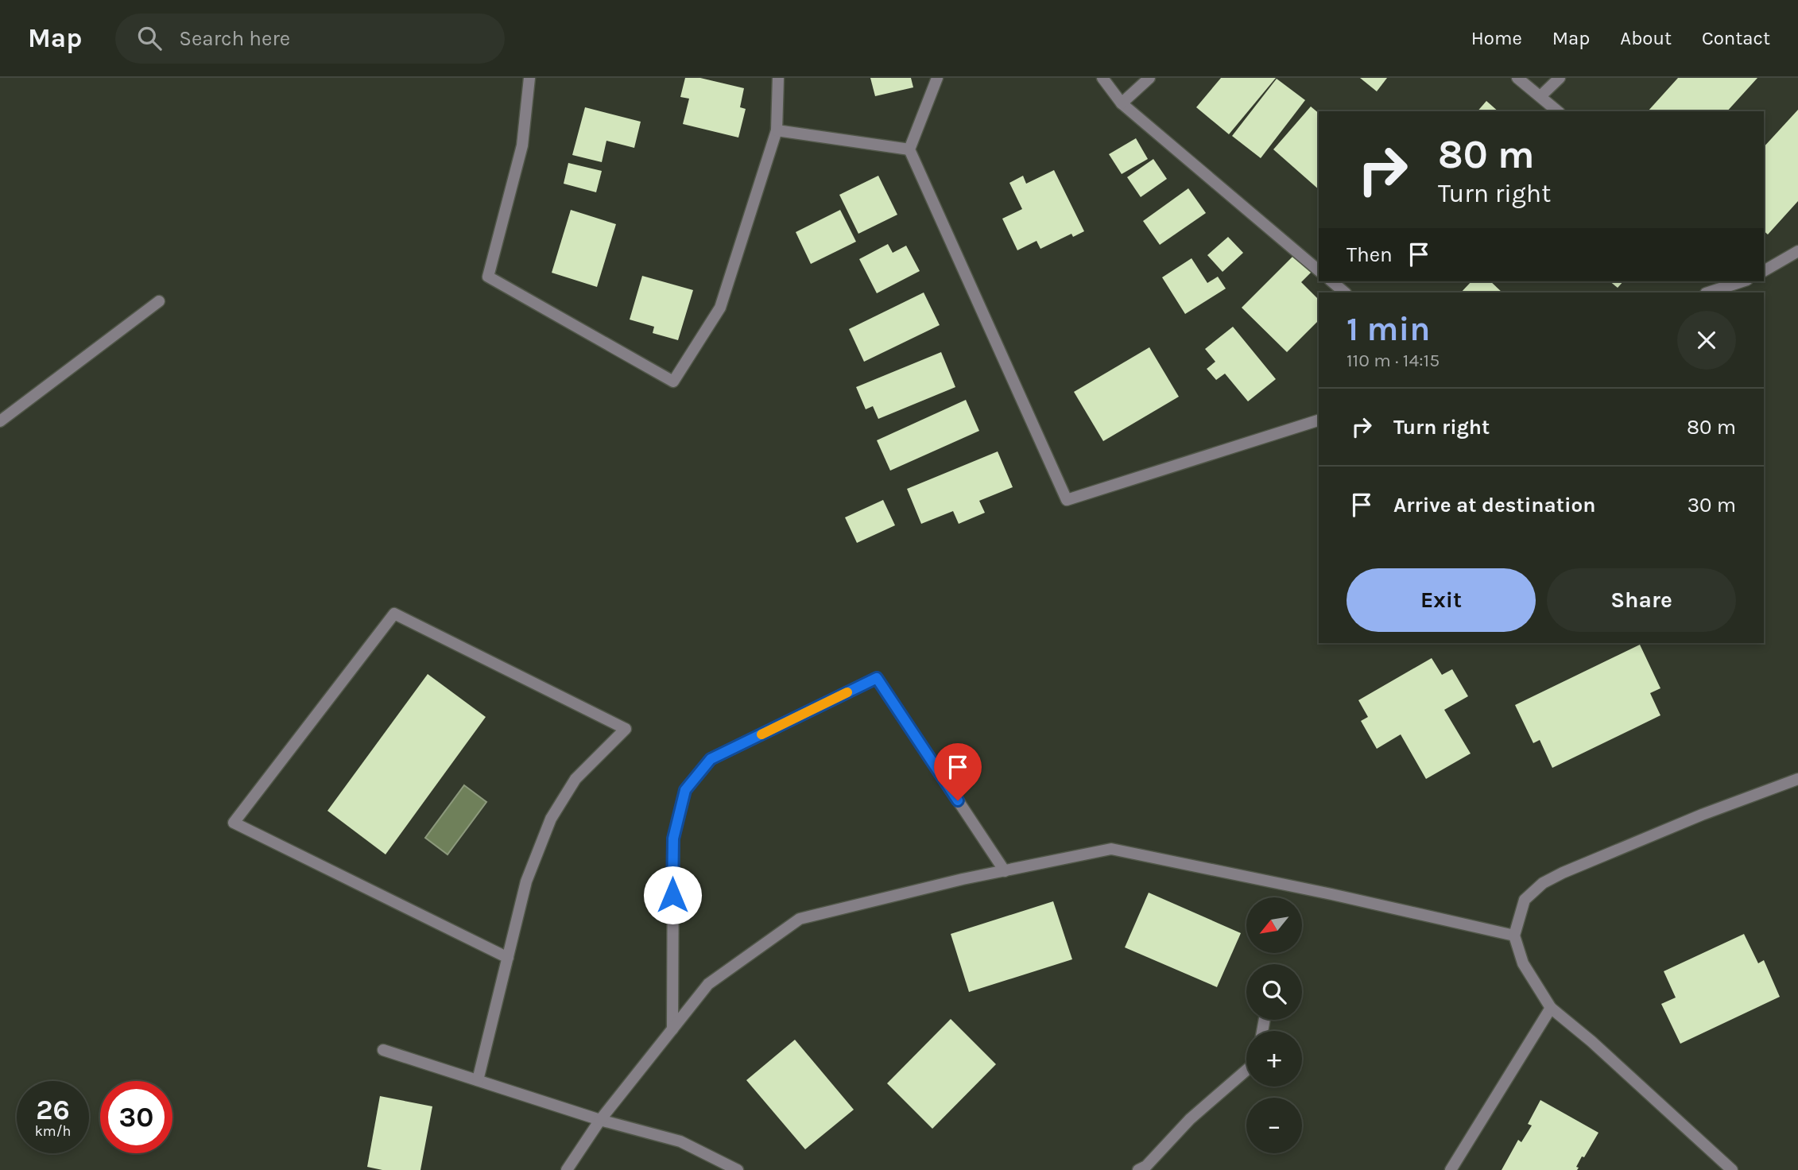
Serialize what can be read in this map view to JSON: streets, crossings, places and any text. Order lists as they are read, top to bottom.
{
  "north": "bottom left",
  "page": {
    "header": "Map",
    "search": "Search here",
    "nav": [
      "Home",
      "Map",
      "About",
      "Contact"
    ],
    "turn": ["80 m", "Turn right"],
    "then": "Then",
    "heading": ["1 min", "110 m · 14:15"],
    "list": [
      {
        "name": "Turn right",
        "value": "80 m"
      },
      {
        "name": "Arrive at destination",
        "value": "30 m"
      }
    ],
    "buttons": ["Exit", "Share"],
    "map_buttons": ["+", "−"],
    "speed": "26 km/h",
    "limit": "30"
  }
}
